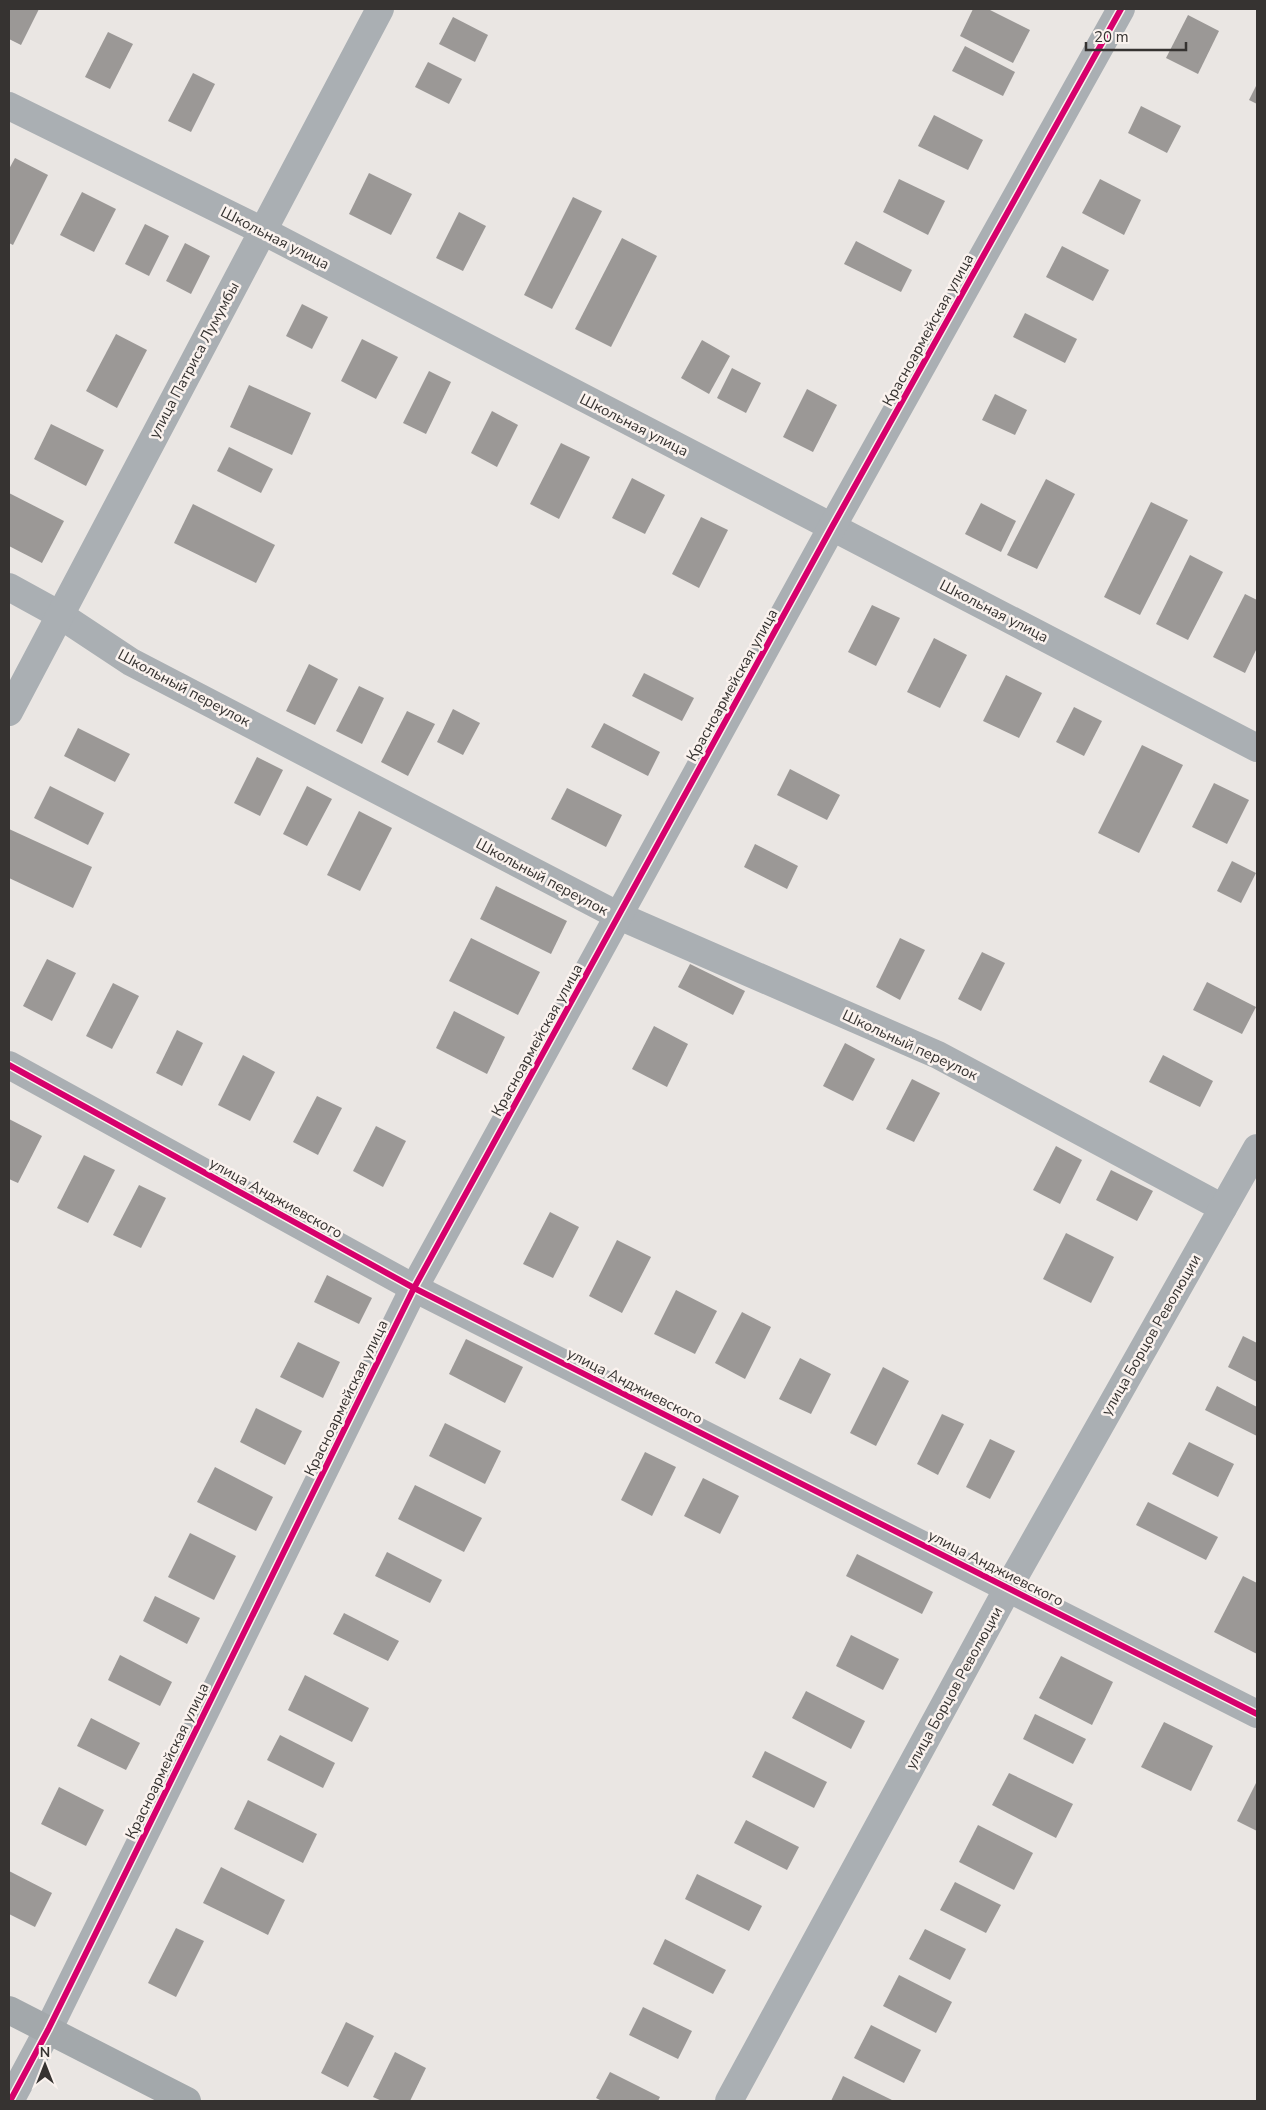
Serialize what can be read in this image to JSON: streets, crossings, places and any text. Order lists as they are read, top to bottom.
{
  "streets": {
    "street": [
      "Школьная улица",
      "Красноармейская улица",
      "улица Патриса Лумумбы",
      "Школьный переулок",
      "улица Анджиевского",
      "улица Борцов Революции"
    ]
  },
  "crossings": [
    ["Школьная улица", "Красноармейская улица"],
    ["Школьная улица", "улица Патриса Лумумбы"],
    ["Красноармейская улица", "Школьный переулок"],
    ["Красноармейская улица", "улица Анджиевского"],
    ["улица Патриса Лумумбы", "Школьный переулок"],
    ["Школьный переулок", "улица Борцов Революции"],
    ["улица Анджиевского", "улица Борцов Революции"]
  ],
  "scale_bar": "20 m",
  "north": "top"
}
